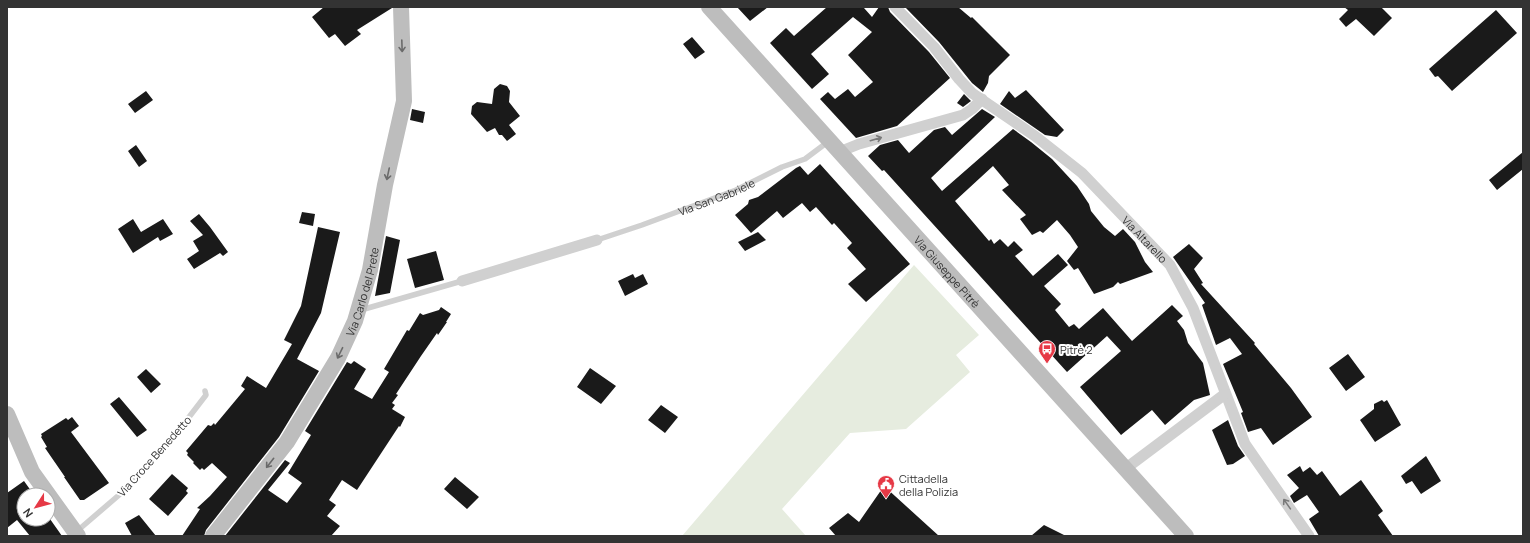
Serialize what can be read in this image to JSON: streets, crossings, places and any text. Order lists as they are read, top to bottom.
{
  "streets": {
    "street": [
      "Via San Gabriele",
      "Via Altarello",
      "Via Giuseppe Pitrè",
      "Via Carlo del Prete"
    ],
    "lane": ["Via Croce Benedetto"]
  },
  "crossings": [
    ["Via San Gabriele", "Via Altarello"],
    ["Via San Gabriele", "Via Giuseppe Pitrè"]
  ],
  "one_way": ["Via San Gabriele", "Via Carlo del Prete"],
  "places": {
    "bus stop": ["Pitrè 2"],
    "public building": ["Cittadella della Polizia"]
  },
  "north": "bottom left"
}
